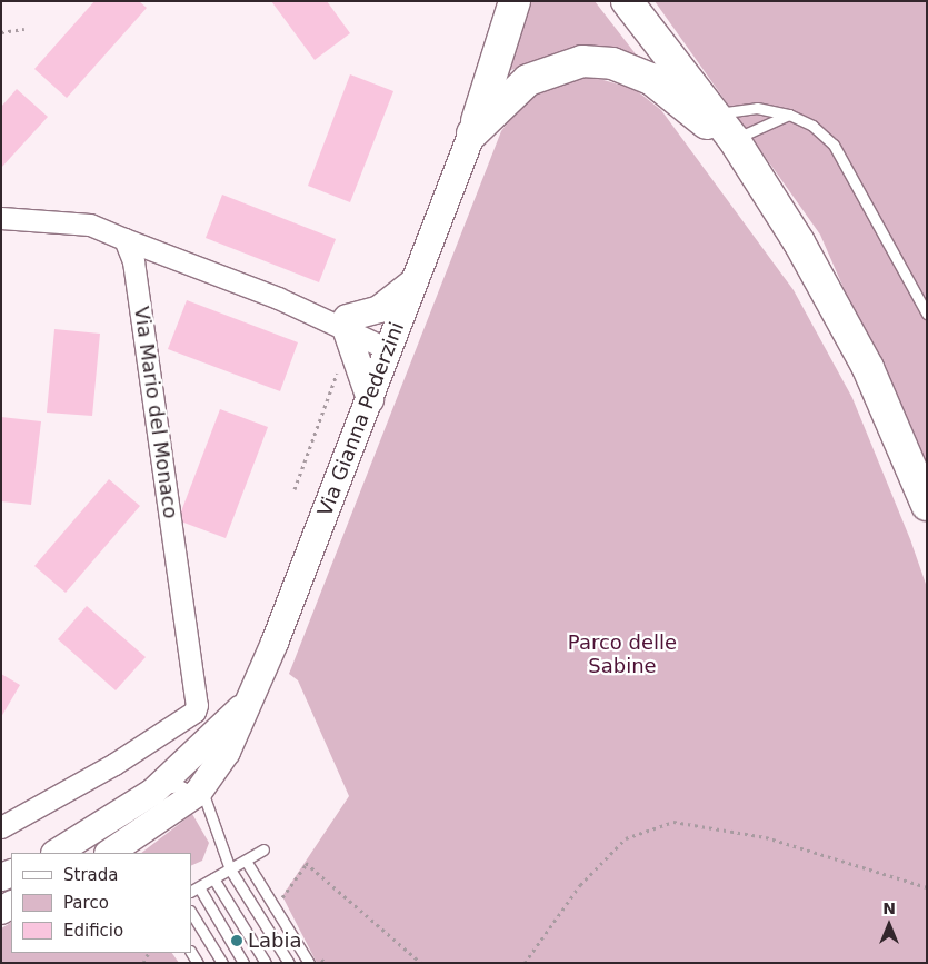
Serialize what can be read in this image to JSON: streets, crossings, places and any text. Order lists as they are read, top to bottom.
{
  "streets": {
    "street": ["Via Mario del Monaco", "Via Gianna Pederzini"]
  },
  "parks": ["Parco delle Sabine"],
  "places": ["Labia"],
  "legend": ["Strada", "Parco", "Edificio"],
  "north": "top"
}
